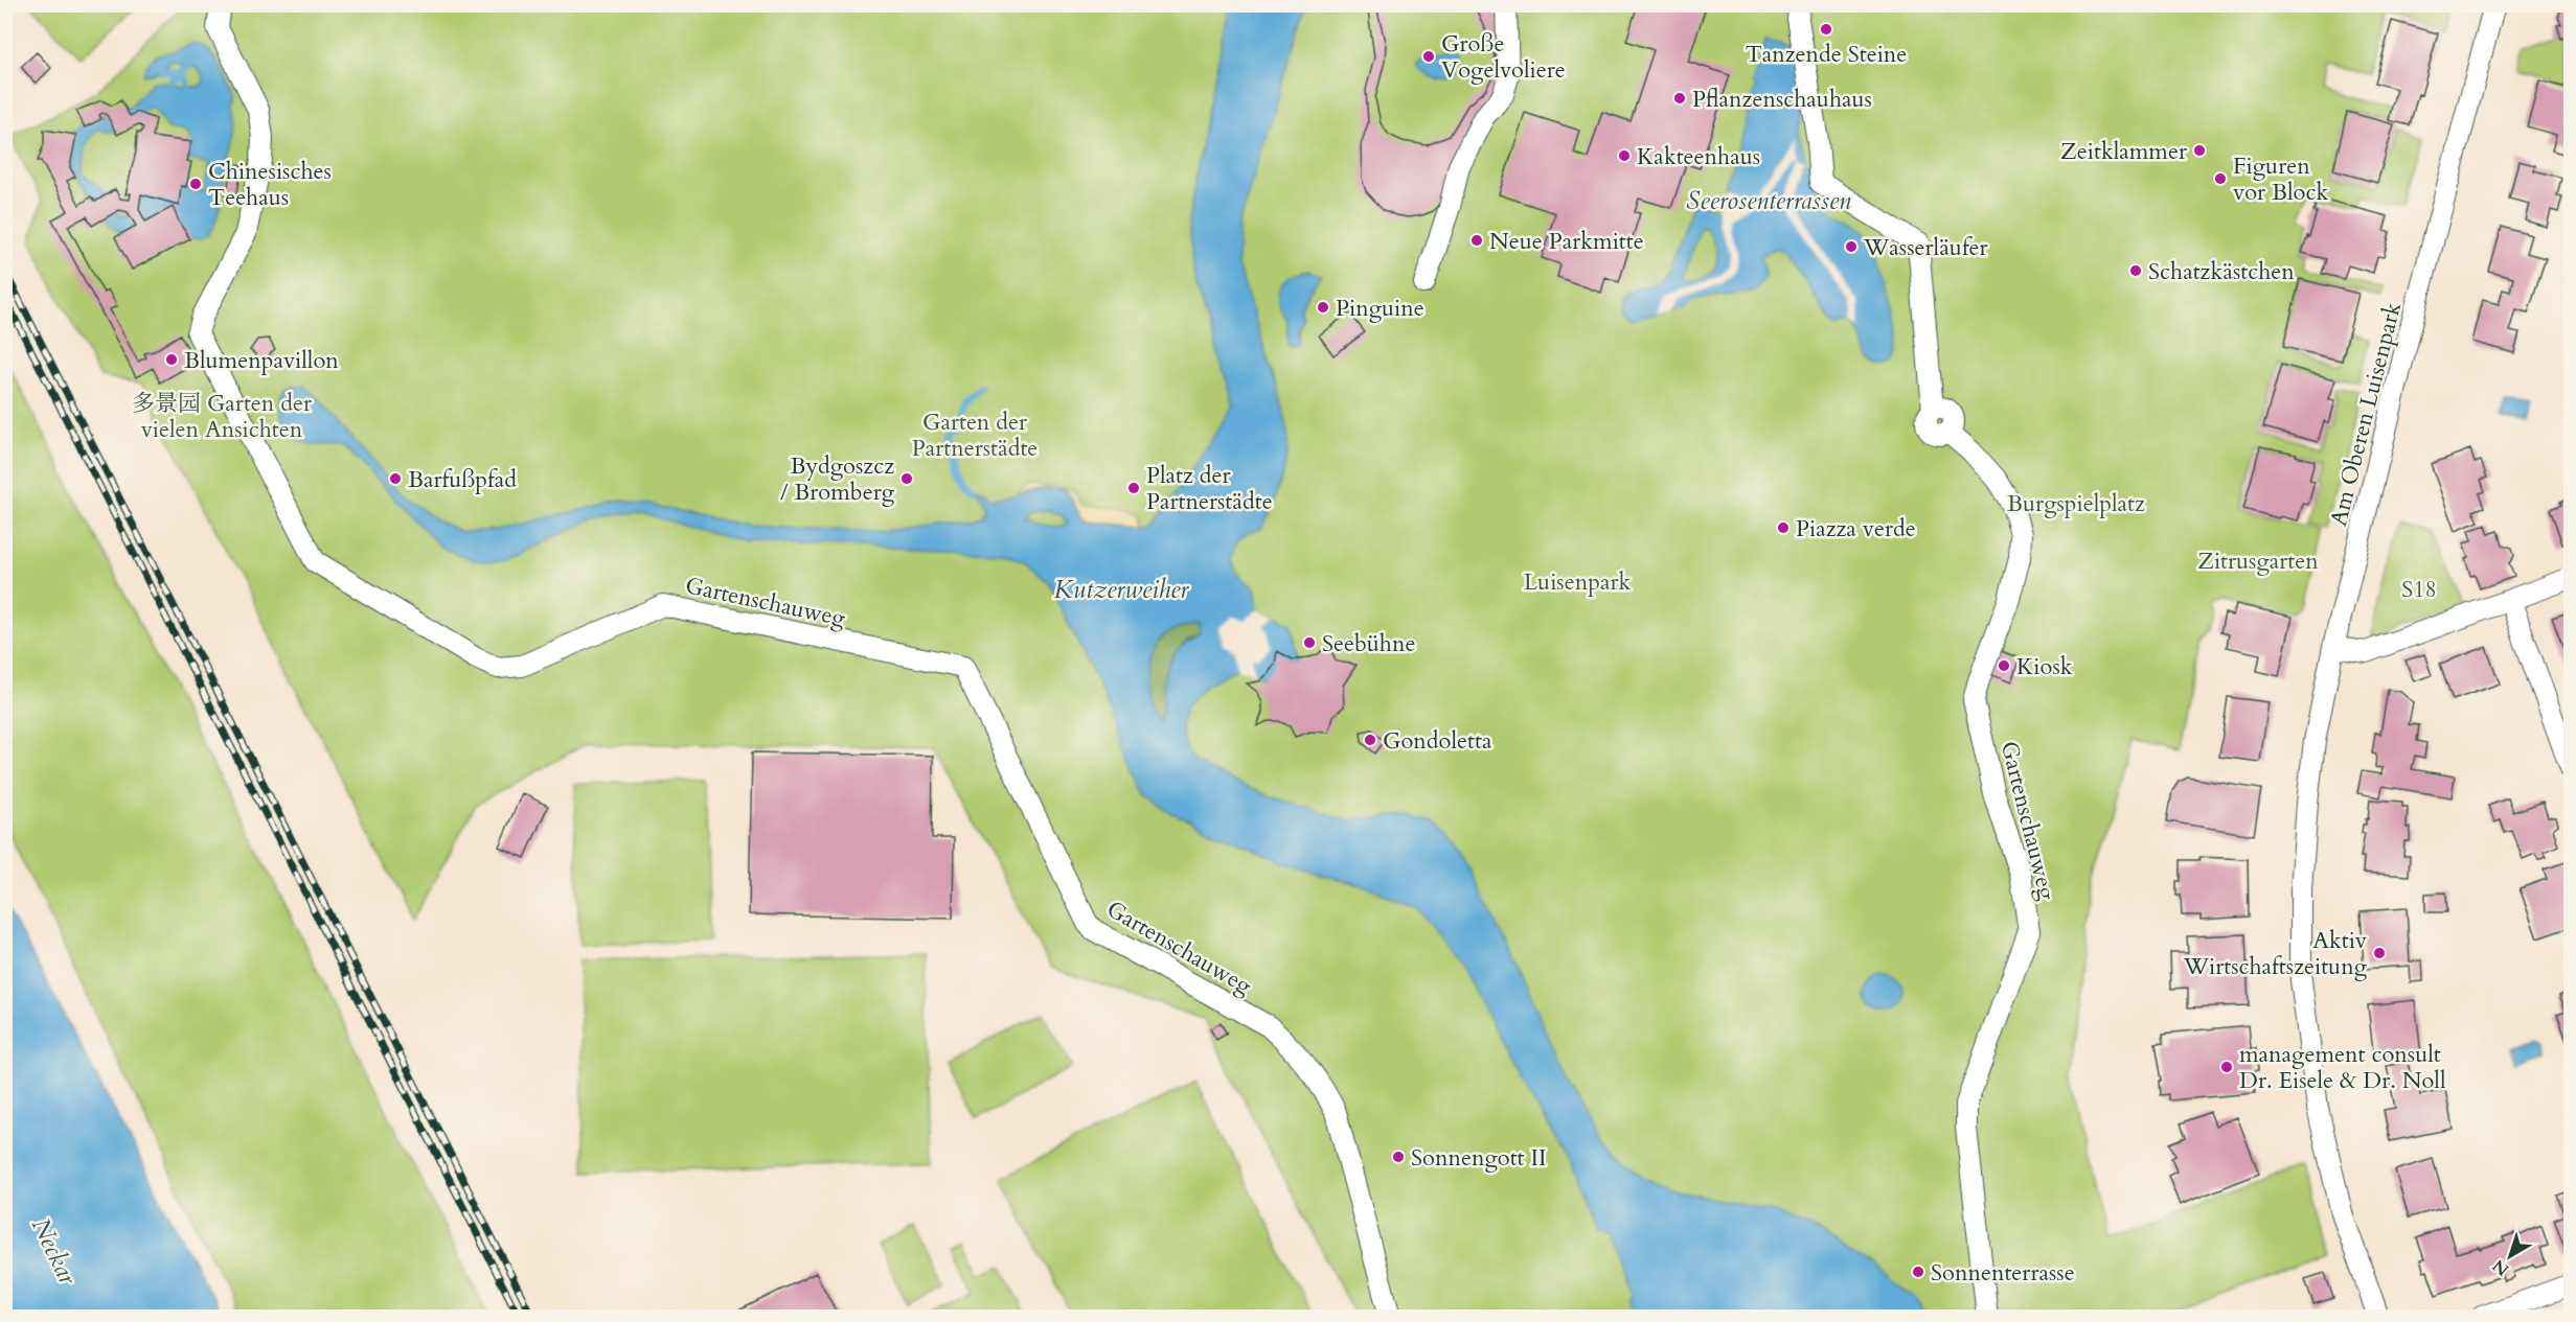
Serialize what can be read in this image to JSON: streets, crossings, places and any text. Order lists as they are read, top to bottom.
{
  "streets": {
    "street": ["Am Oberen Luisenpark", "Gartenschauweg"]
  },
  "water": ["Seerosenterrassen", "Kutzerweiher", "Neckar"],
  "parks": [
    "多景园 Garten der vielen Ansichten",
    "Garten der Partnerstädte",
    "Burgspielplatz",
    "Zitrusgarten",
    "Luisenpark",
    "S18"
  ],
  "places": [
    "Tanzende Steine",
    "Große Vogelvoliere",
    "Pflanzenschauhaus",
    "Zeitklammer",
    "Kakteenhaus",
    "Figuren vor Block",
    "Chinesisches Teehaus",
    "Neue Parkmitte",
    "Wasserläufer",
    "Schatzkästchen",
    "Pinguine",
    "Blumenpavillon",
    "Barfußpfad",
    "Bydgoszcz / Bromberg",
    "Platz der Partnerstädte",
    "Piazza verde",
    "Seebühne",
    "Kiosk",
    "Gondoletta",
    "Aktiv Wirtschaftszeitung",
    "management consult Dr. Eisele & Dr. Noll",
    "Sonnengott II",
    "Sonnenterrasse"
  ],
  "north": "bottom left"
}
